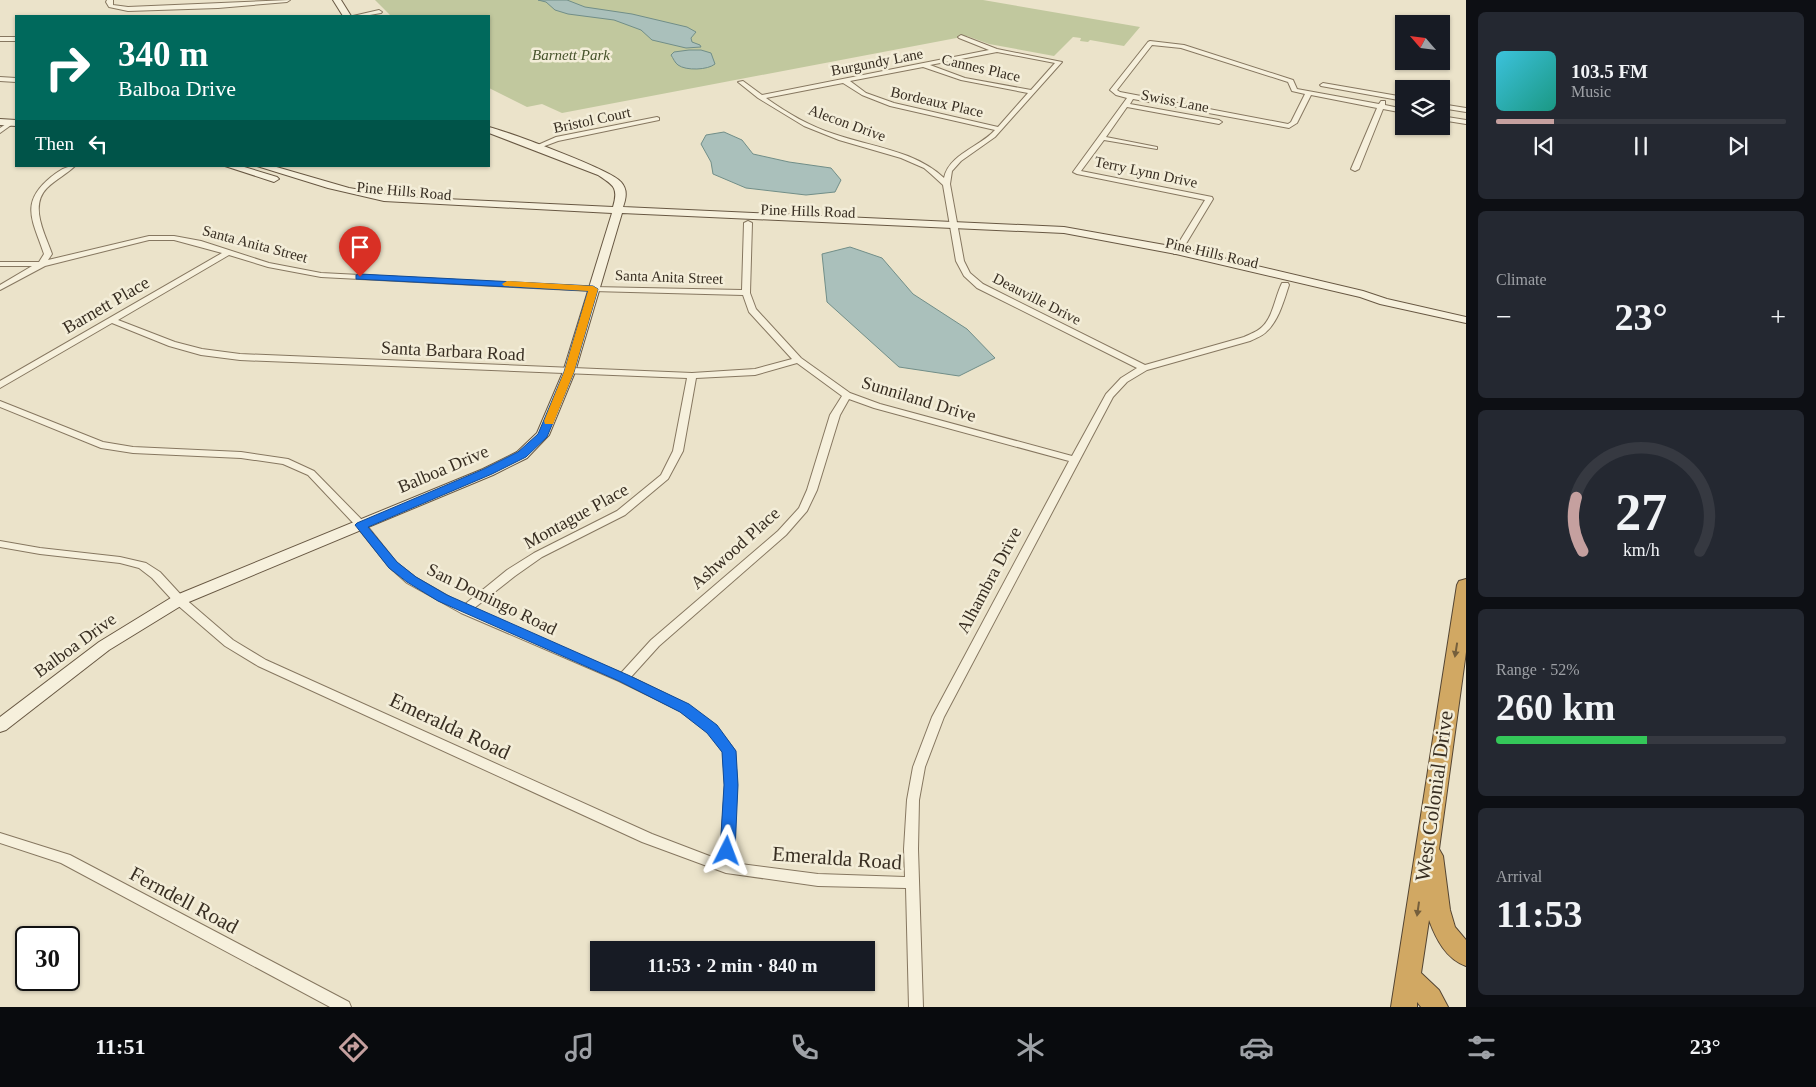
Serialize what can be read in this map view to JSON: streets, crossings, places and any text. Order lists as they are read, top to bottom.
{
  "streets": {
    "highway": ["West Colonial Drive"],
    "main road": ["Pine Hills Road", "Balboa Drive"],
    "street": [
      "Burgundy Lane",
      "Cannes Place",
      "Swiss Lane",
      "Bordeaux Place",
      "Bristol Court",
      "Alecon Drive",
      "Terry Lynn Drive",
      "Santa Anita Street",
      "Deauville Drive",
      "Barnett Place",
      "Santa Barbara Road",
      "Sunniland Drive",
      "Montague Place",
      "Ashwood Place",
      "Alhambra Drive",
      "San Domingo Road",
      "Emeralda Road",
      "Ferndell Road"
    ]
  },
  "crossings": [
    ["Burgundy Lane", "Cannes Place"],
    ["Burgundy Lane", "Bordeaux Place"],
    ["Burgundy Lane", "Alecon Drive"],
    ["Bristol Court", "Balboa Drive"],
    ["Alecon Drive", "Deauville Drive"],
    ["Terry Lynn Drive", "Pine Hills Road"],
    ["Pine Hills Road", "Deauville Drive"],
    ["Pine Hills Road", "Sunniland Drive"],
    ["Pine Hills Road", "Balboa Drive"],
    ["Pine Hills Road", "Alhambra Drive"],
    ["Santa Anita Street", "Barnett Place"],
    ["Santa Anita Street", "Sunniland Drive"],
    ["Santa Anita Street", "Balboa Drive"],
    ["Deauville Drive", "Alhambra Drive"],
    ["Barnett Place", "Santa Barbara Road"],
    ["Santa Barbara Road", "Sunniland Drive"],
    ["Santa Barbara Road", "Balboa Drive"],
    ["Santa Barbara Road", "Montague Place"],
    ["Sunniland Drive", "Ashwood Place"],
    ["Sunniland Drive", "Alhambra Drive"],
    ["Balboa Drive", "San Domingo Road"],
    ["Balboa Drive", "Emeralda Road"],
    ["Montague Place", "San Domingo Road"],
    ["Ashwood Place", "San Domingo Road"],
    ["Alhambra Drive", "Emeralda Road"],
    ["San Domingo Road", "Emeralda Road"]
  ],
  "one_way": ["West Colonial Drive"],
  "parks": ["Barnett Park"],
  "north": "top left",
  "page": {
    "turn": ["340 m", "Balboa Drive"],
    "song": ["103.5 FM", "Music"],
    "then": "Then",
    "tile": [
      "Climate",
      ["Range · 52%", "260 km"],
      ["Arrival", "11:53"]
    ],
    "heat": ["−", "23°", "+"],
    "limit": "30",
    "trip": "11:53 · 2 min · 840 m",
    "tabs": ["11:51", "23°"],
    "gauge": ["27", "km/h"]
  }
}
